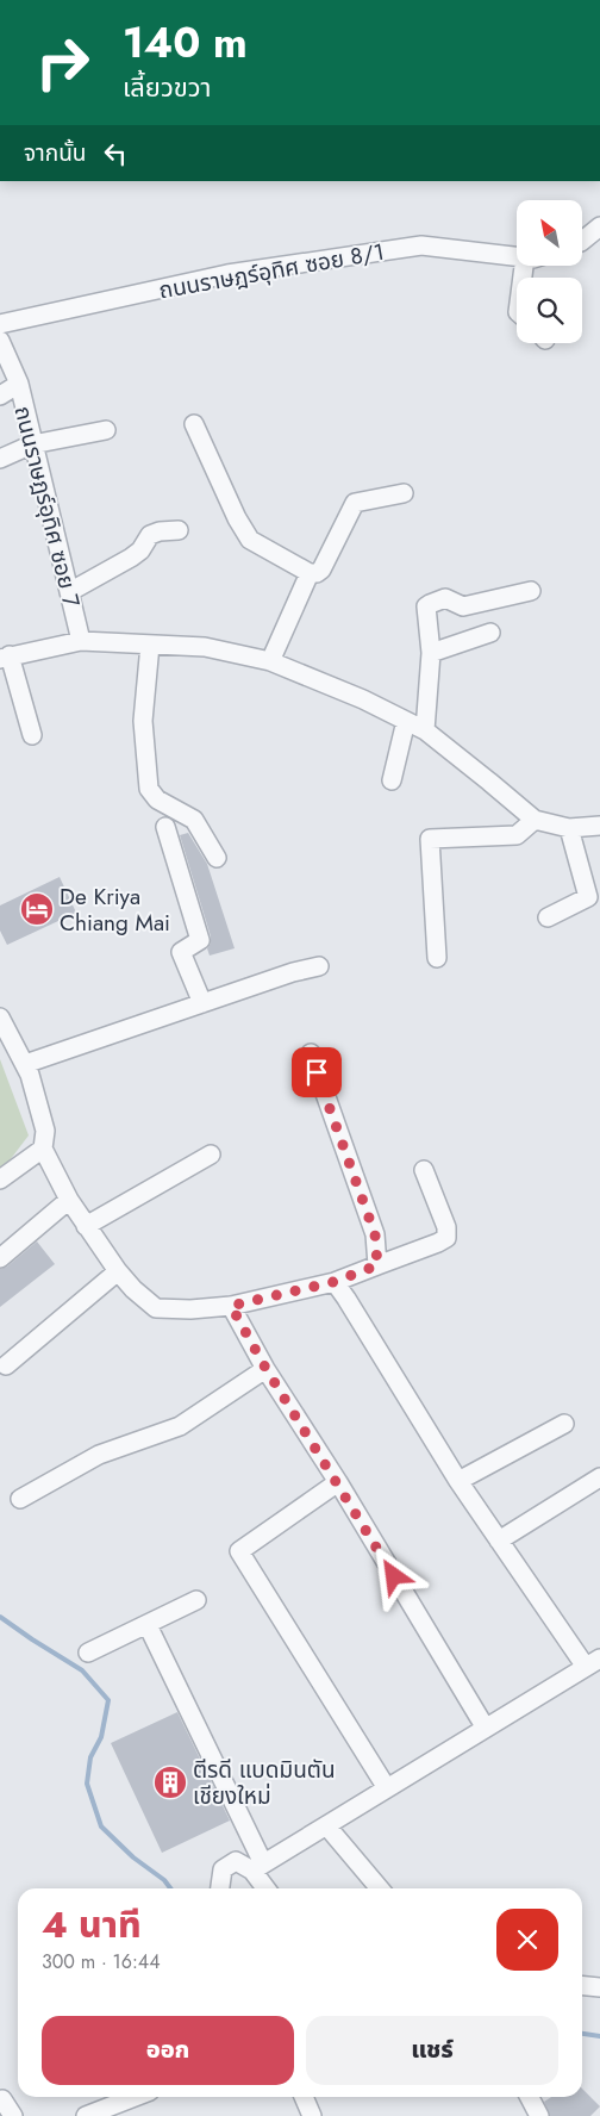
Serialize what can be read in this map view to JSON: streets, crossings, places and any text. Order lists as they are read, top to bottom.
{
  "streets": {
    "street": ["ถนนราษฎร์อุทิศ ซอย 8/1", "ถนนราษฎร์อุทิศ ซอย 7"]
  },
  "places": {
    "hotel": ["De Kriya Chiang Mai"],
    "building": ["ตีรดี แบดมินตัน เชียงใหม่"]
  },
  "north": "top left",
  "page": {
    "turn": ["140 m", "เลี้ยวขวา"],
    "then": "จากนั้น",
    "heading": ["4 นาที", "300 m · 16:44"],
    "buttons": ["ออก", "แชร์"]
  }
}
